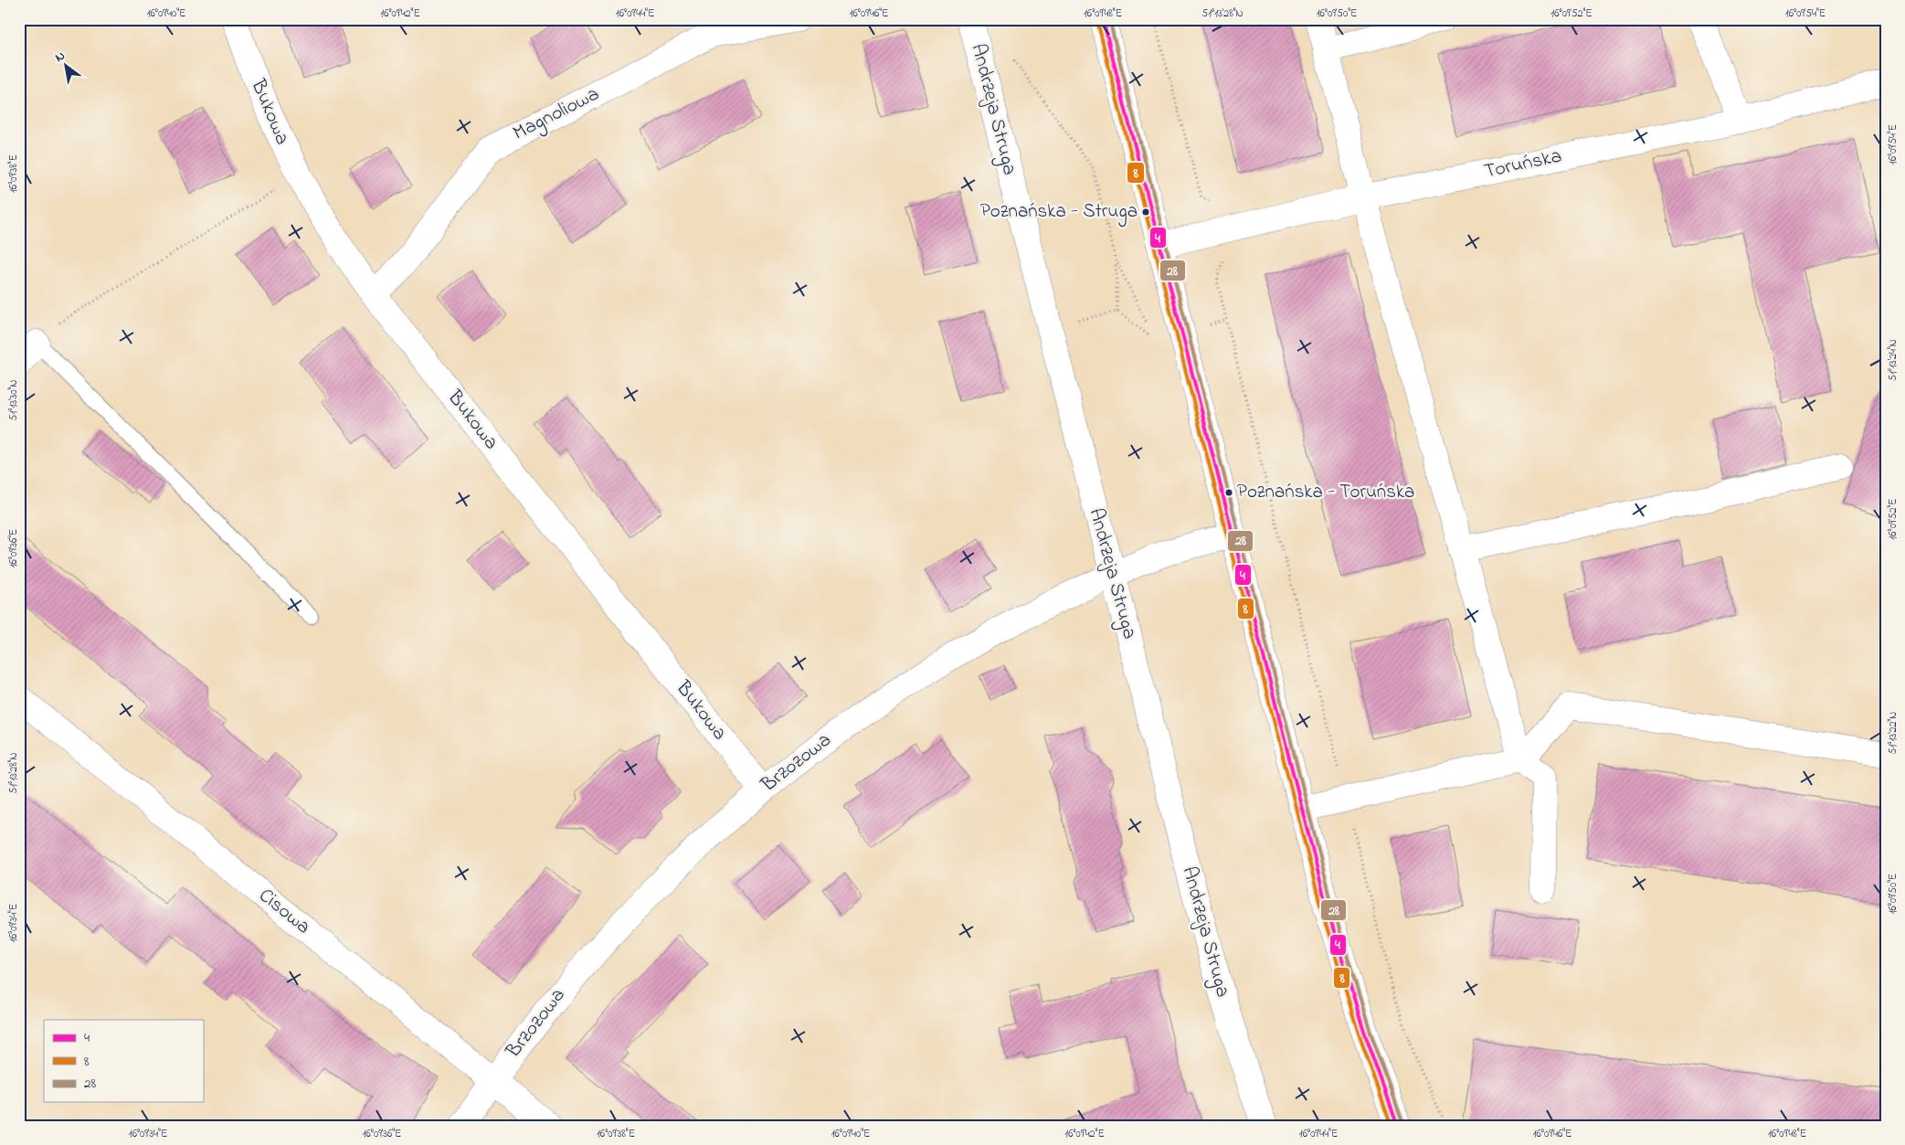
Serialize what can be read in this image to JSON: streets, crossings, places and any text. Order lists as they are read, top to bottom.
{
  "streets": {
    "street": [
      "Andrzeja Struga",
      "Bukowa",
      "Magnoliowa",
      "Toruńska",
      "Brzozowa",
      "Cisowa"
    ]
  },
  "crossings": [
    ["Andrzeja Struga", "Brzozowa"],
    ["Bukowa", "Magnoliowa"],
    ["Bukowa", "Brzozowa"],
    ["Brzozowa", "Cisowa"]
  ],
  "places": ["Poznańska - Struga", "Poznańska - Toruńska"],
  "lines": ["transit line 4", "transit line 28", "transit line 8"],
  "legend": ["4", "8", "28"],
  "north": "top left",
  "coordinates": [
    "16°09'40\"E",
    "16°09'42\"E",
    "16°09'44\"E",
    "16°09'46\"E",
    "16°09'48\"E",
    "51°13'28\"N",
    "16°09'50\"E",
    "16°09'52\"E",
    "16°09'54\"E",
    "16°09'38\"E",
    "51°13'24\"N",
    "51°13'30\"N",
    "16°09'36\"E",
    "51°13'22\"N",
    "16°09'34\"E"
  ]
}
